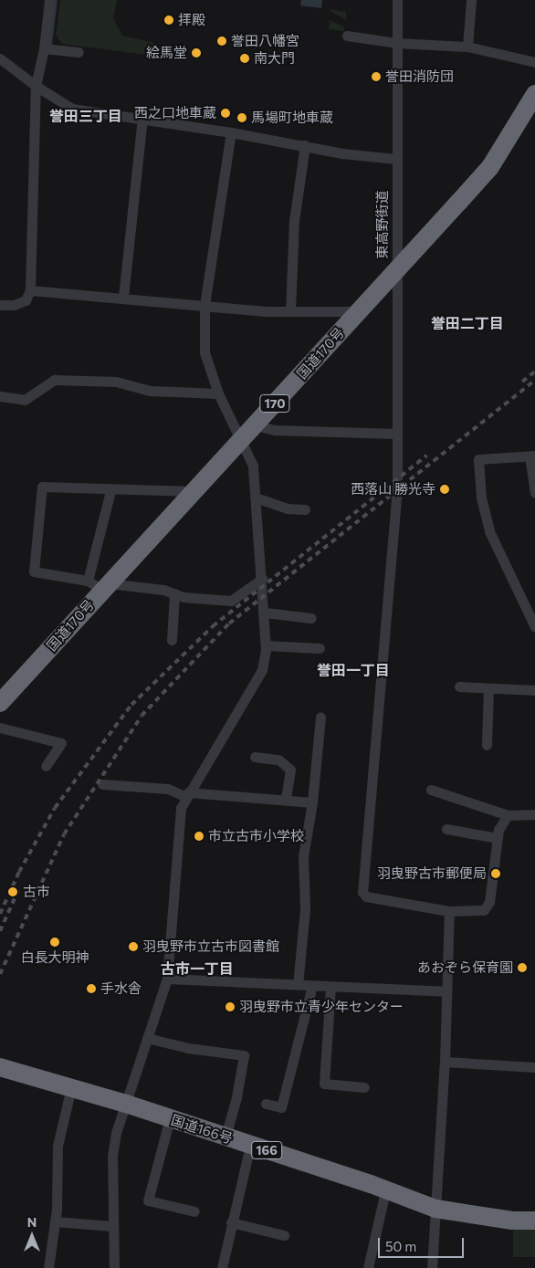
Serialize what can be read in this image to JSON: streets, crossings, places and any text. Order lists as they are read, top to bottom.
{
  "streets": {
    "highway": [
      "国道170号",
      "170",
      "国道166号",
      "166"
    ],
    "street": ["東高野街道"]
  },
  "crossings": [
    ["東高野街道", "国道170号"]
  ],
  "districts": [
    "誉田三丁目",
    "誉田二丁目",
    "誉田一丁目",
    "古市一丁目"
  ],
  "places": [
    "拝殿",
    "誉田八幡宮",
    "絵馬堂",
    "南大門",
    "誉田消防団",
    "西之口地車蔵",
    "馬場町地車蔵",
    "西落山 勝光寺",
    "市立古市小学校",
    "羽曳野古市郵便局",
    "古市",
    "白長大明神",
    "羽曳野市立古市図書館",
    "あおぞら保育園",
    "手水舎",
    "羽曳野市立青少年センター"
  ],
  "scale_bar": "50 m",
  "north": "top"
}
